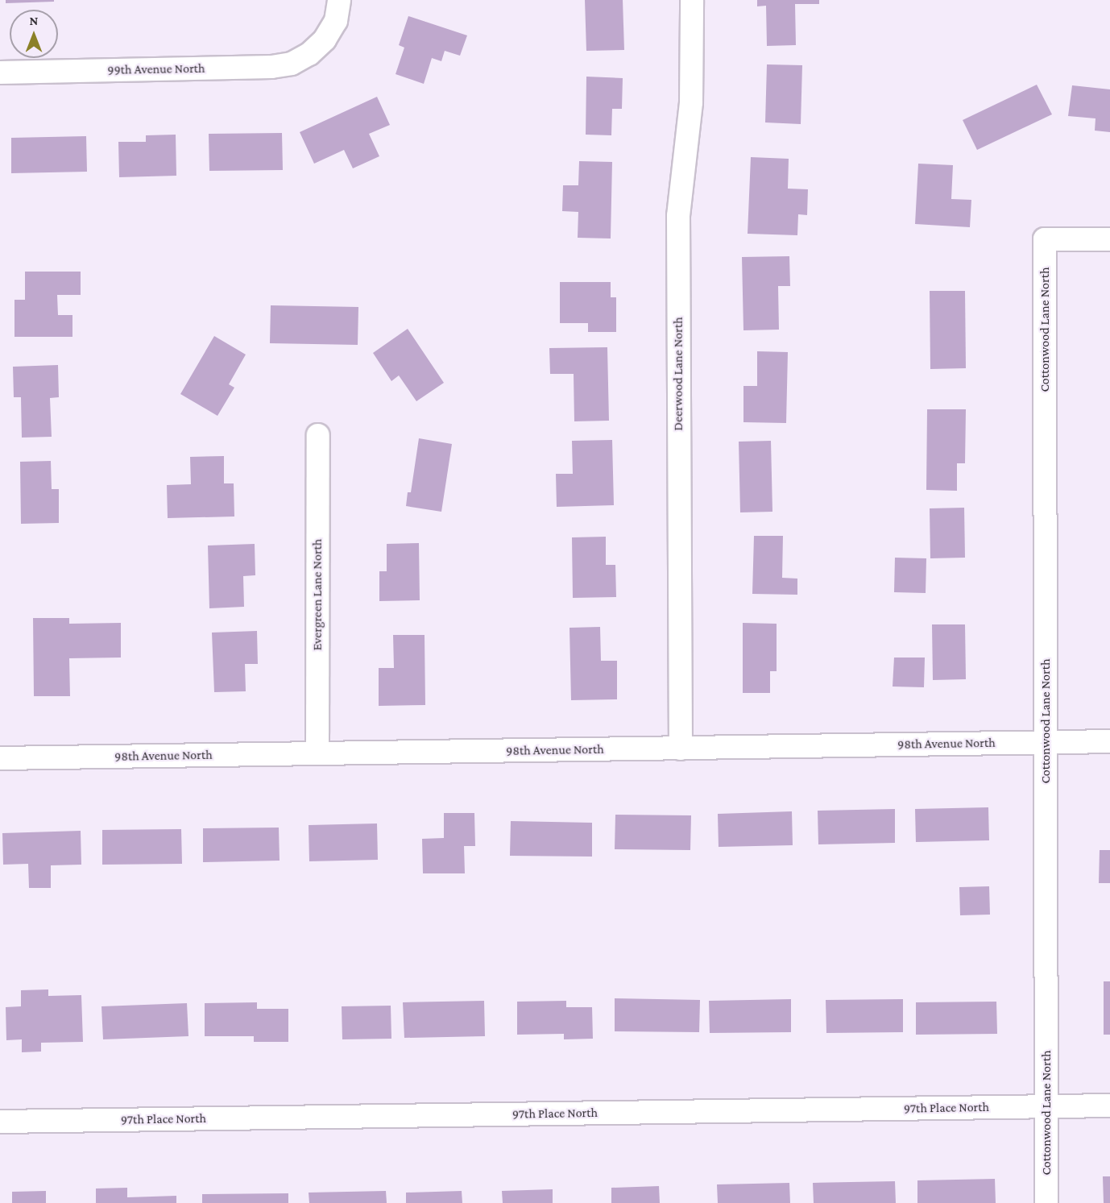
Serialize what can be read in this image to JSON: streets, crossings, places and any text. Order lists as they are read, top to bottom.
{
  "streets": {
    "street": [
      "99th Avenue North",
      "Cottonwood Lane North",
      "Deerwood Lane North",
      "Evergreen Lane North",
      "98th Avenue North",
      "97th Place North"
    ]
  },
  "crossings": [
    ["Cottonwood Lane North", "98th Avenue North"],
    ["Cottonwood Lane North", "97th Place North"],
    ["Deerwood Lane North", "98th Avenue North"],
    ["Evergreen Lane North", "98th Avenue North"]
  ],
  "north": "top"
}
